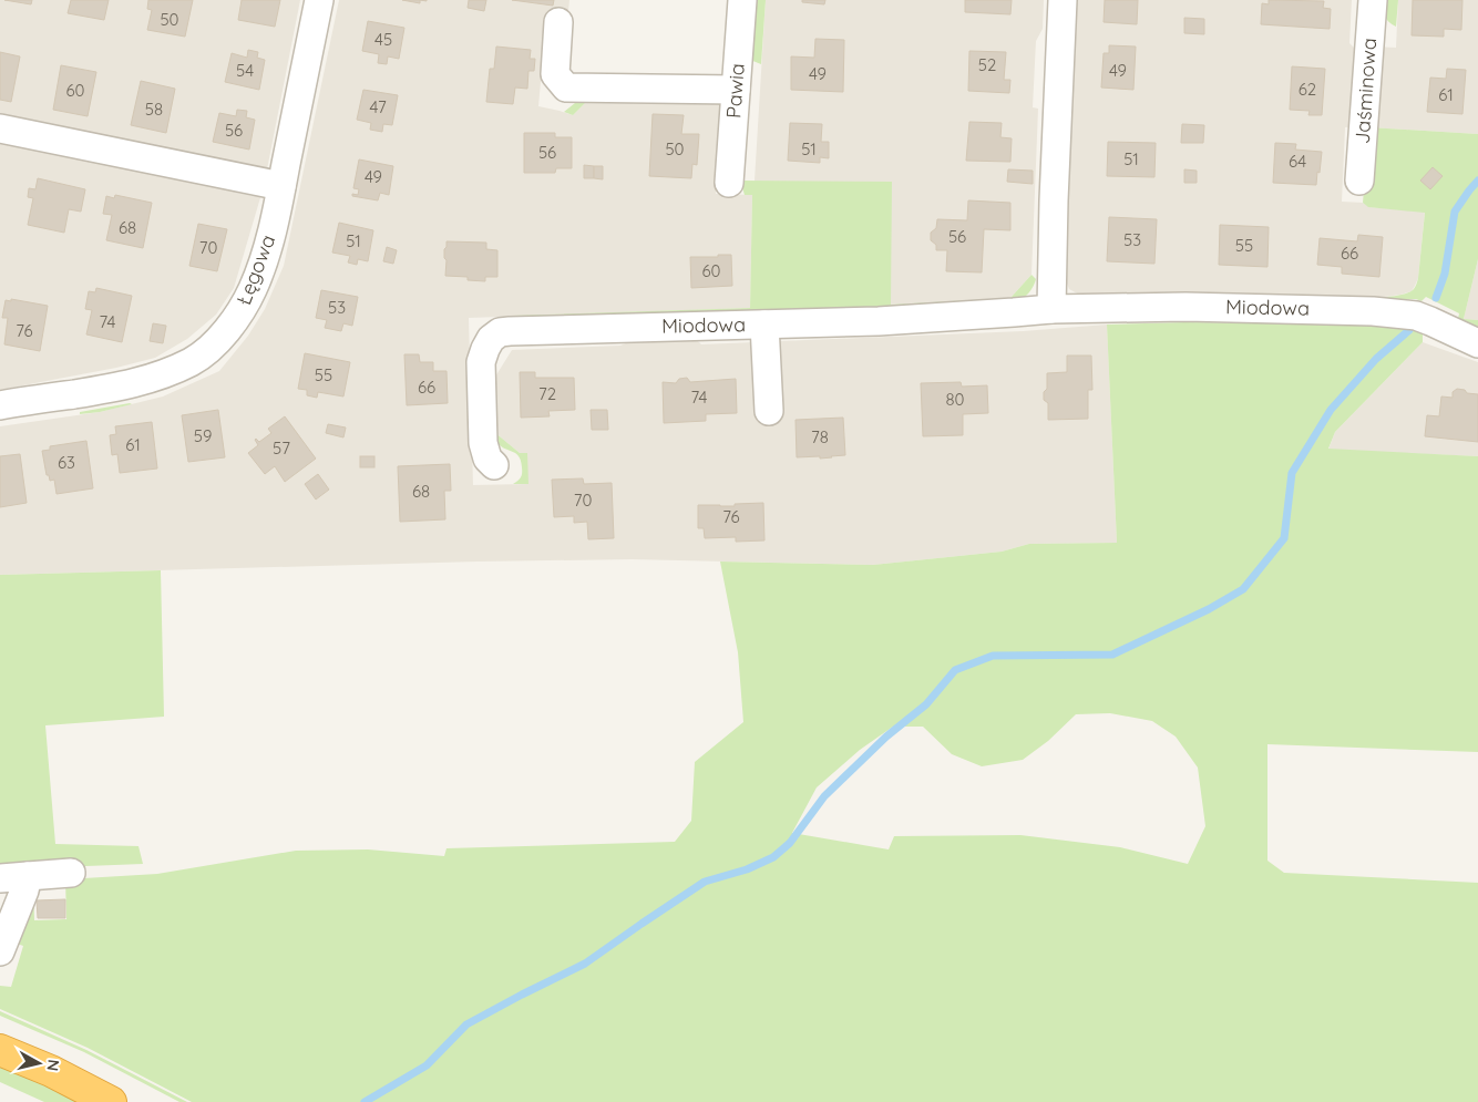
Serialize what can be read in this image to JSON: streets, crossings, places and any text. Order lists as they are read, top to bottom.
{
  "streets": {
    "street": [
      "Pawia",
      "Jaśminowa",
      "Łęgowa",
      "Miodowa"
    ]
  },
  "house_numbers": [
    "50",
    "45",
    "52",
    "54",
    "49",
    "49",
    "62",
    "60",
    "61",
    "47",
    "58",
    "56",
    "50",
    "51",
    "56",
    "51",
    "64",
    "49",
    "68",
    "56",
    "53",
    "51",
    "55",
    "70",
    "66",
    "60",
    "53",
    "74",
    "76",
    "55",
    "66",
    "72",
    "74",
    "80",
    "59",
    "78",
    "61",
    "57",
    "63",
    "68",
    "70",
    "76"
  ],
  "north": "right"
}
